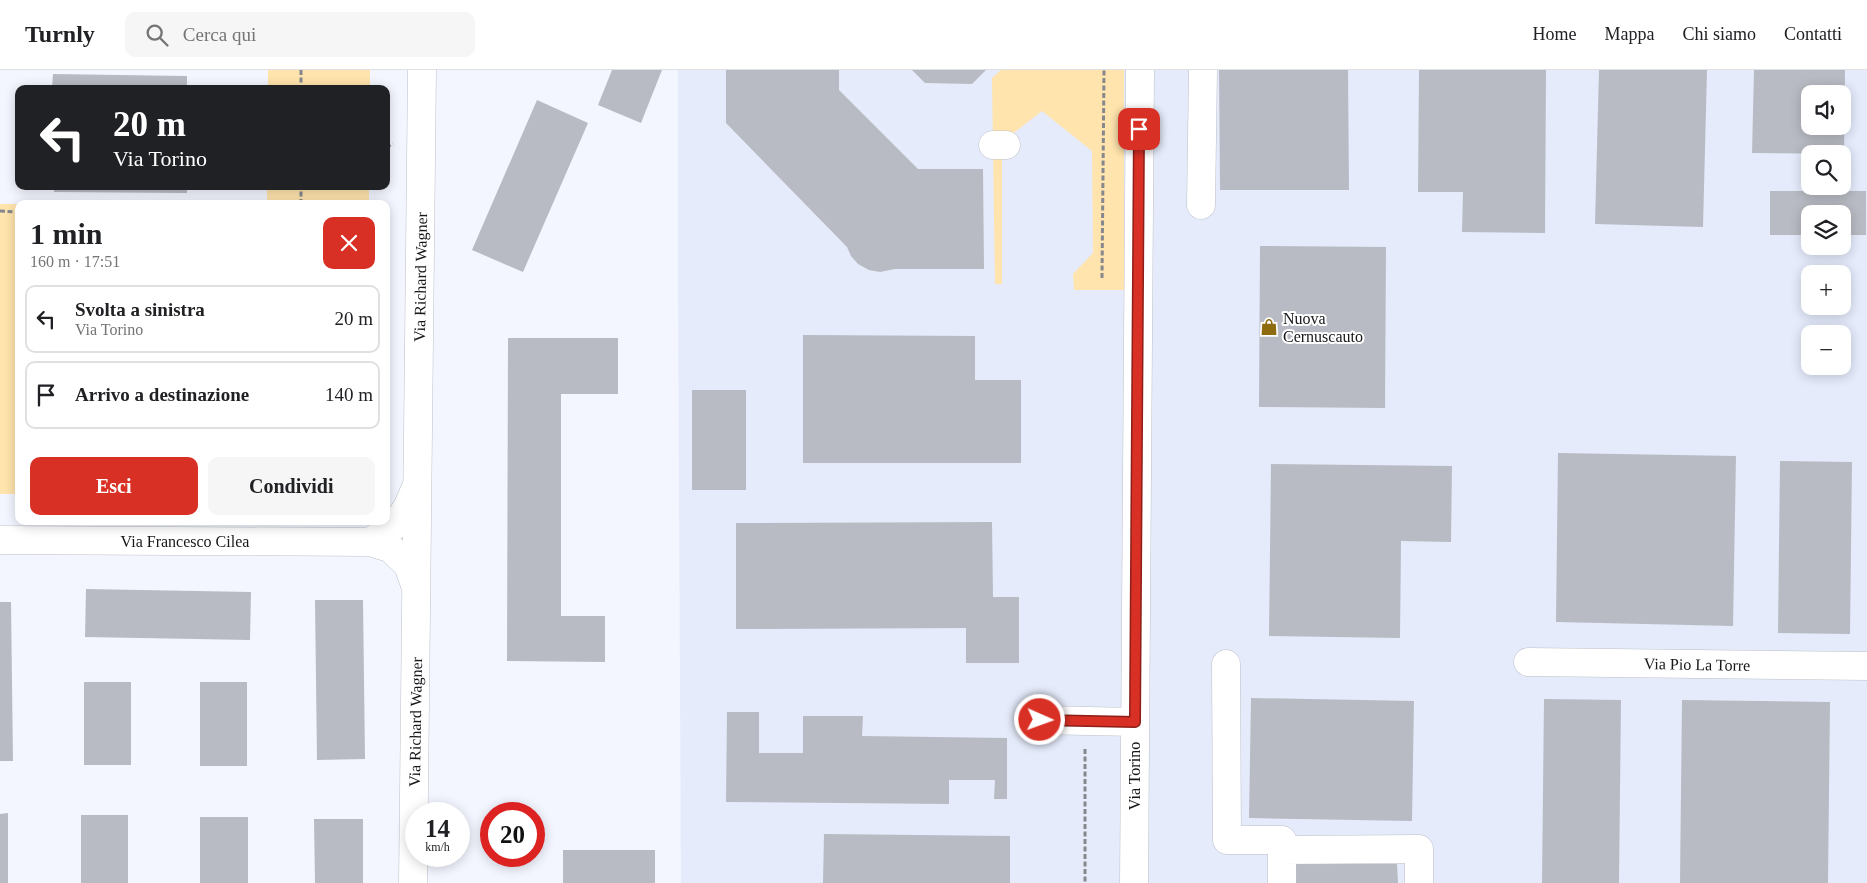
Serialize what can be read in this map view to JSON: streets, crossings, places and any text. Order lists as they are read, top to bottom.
{
  "streets": {
    "street": [
      "Via Richard Wagner",
      "Via Francesco Cilea",
      "Via Pio La Torre",
      "Via Torino"
    ]
  },
  "crossings": [
    ["Via Richard Wagner", "Via Francesco Cilea"]
  ],
  "places": {
    "shop": ["Nuova Cernuscauto"]
  },
  "page": {
    "header": "Turnly",
    "search": "Cerca qui",
    "nav": [
      "Home",
      "Mappa",
      "Chi siamo",
      "Contatti"
    ],
    "map_buttons": ["+", "−"],
    "turn": ["20 m", "Via Torino"],
    "heading": ["1 min", "160 m · 17:51"],
    "list": [
      {
        "name": "Svolta a sinistra",
        "note": "Via Torino",
        "value": "20 m"
      },
      {
        "name": "Arrivo a destinazione",
        "value": "140 m"
      }
    ],
    "buttons": ["Esci", "Condividi"],
    "speed": "14 km/h",
    "limit": "20"
  }
}
